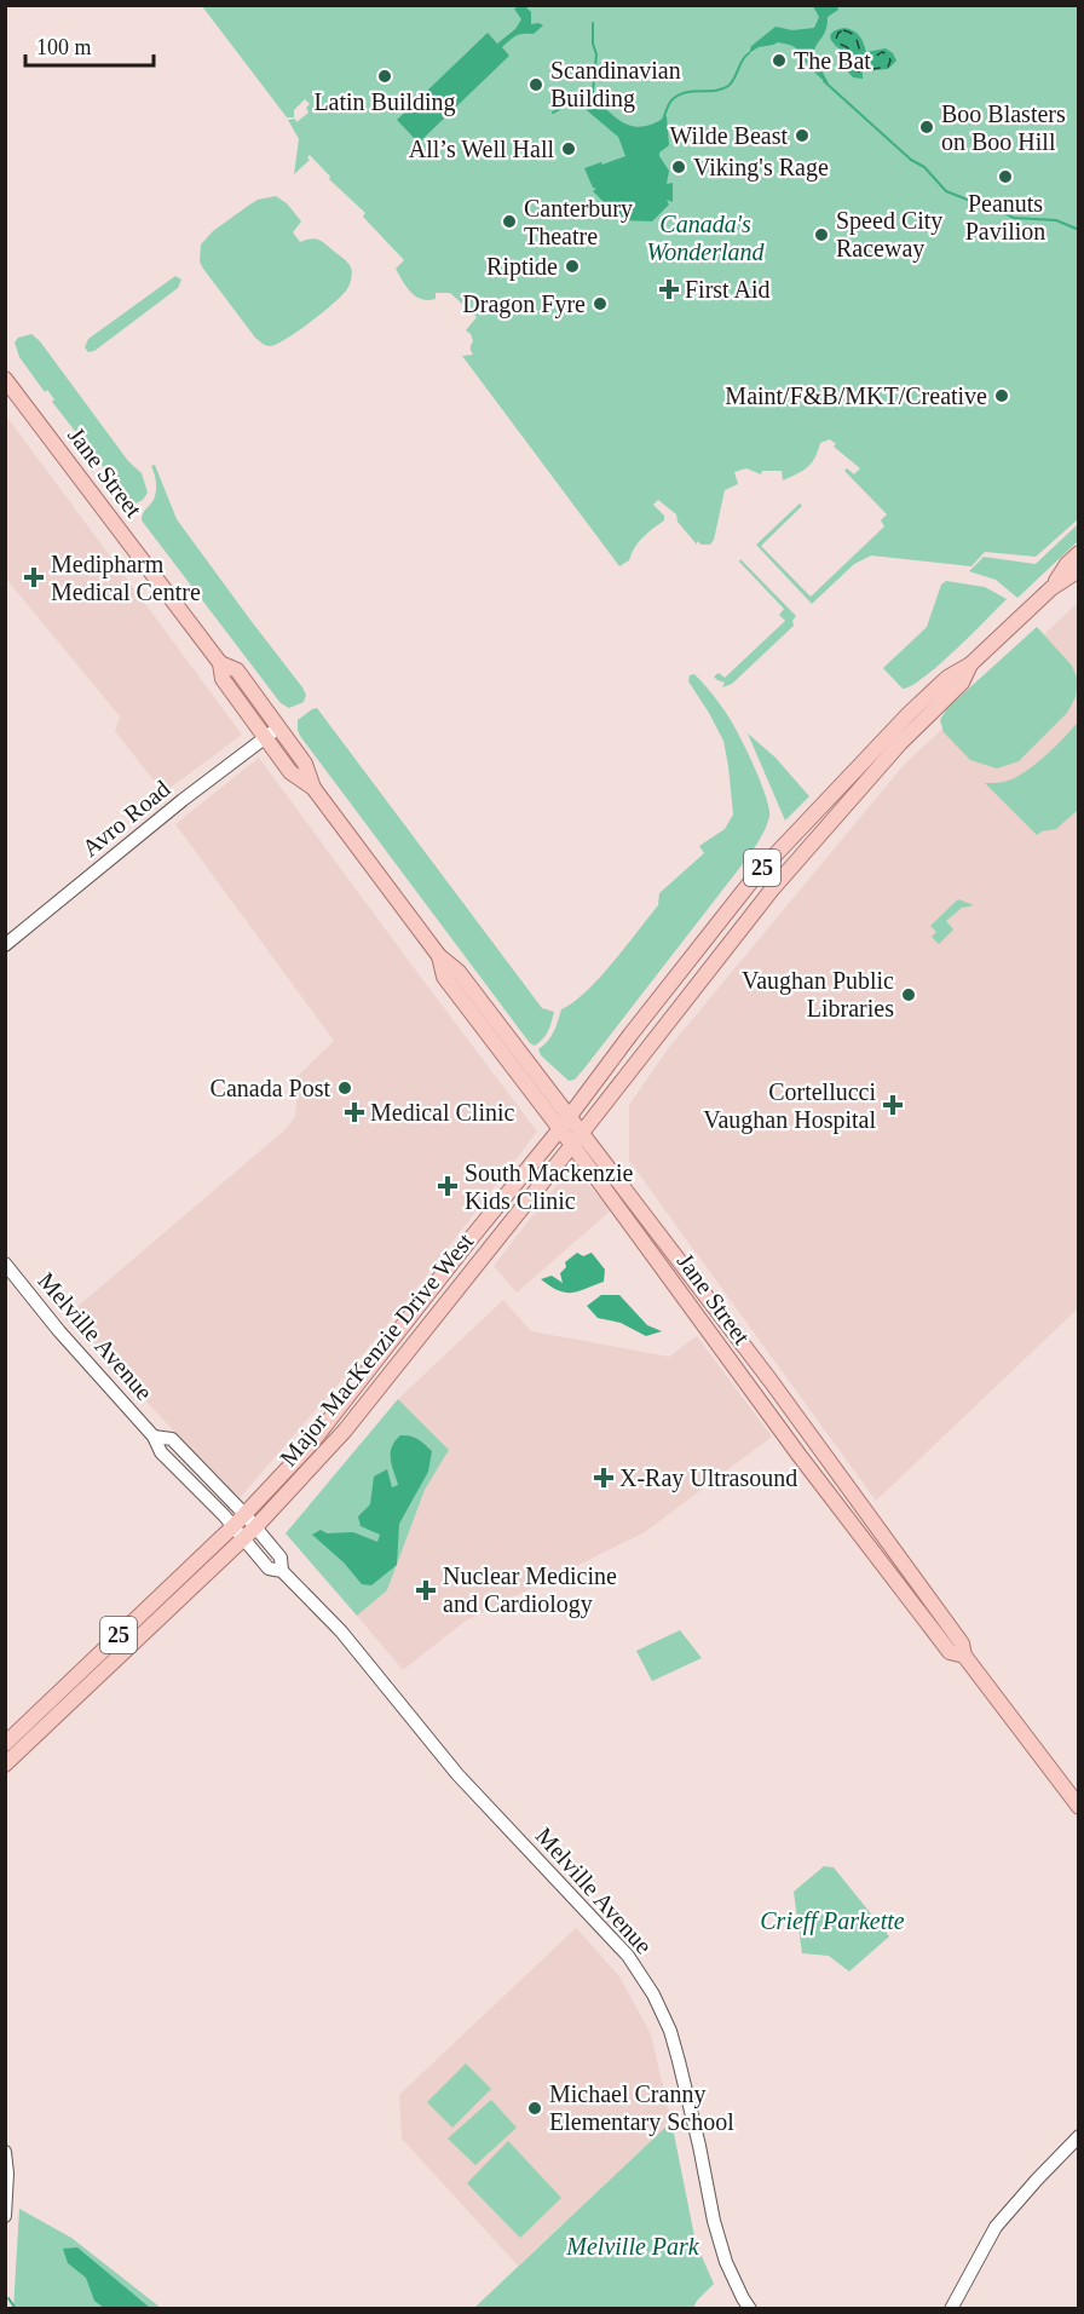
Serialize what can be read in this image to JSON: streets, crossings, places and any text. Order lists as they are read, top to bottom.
{
  "streets": {
    "main road": ["Jane Street", "25", "Major MacKenzie Drive West"],
    "street": ["Avro Road", "Melville Avenue"]
  },
  "crossings": [
    ["Jane Street", "Avro Road"],
    ["Jane Street", "Major MacKenzie Drive West"],
    ["Melville Avenue", "Major MacKenzie Drive West"]
  ],
  "parks": ["Canada's Wonderland", "Crieff Parkette", "Melville Park"],
  "places": {
    "other": [
      "The Bat",
      "Latin Building",
      "Scandinavian Building",
      "Boo Blasters on Boo Hill",
      "Wilde Beast",
      "All’s Well Hall",
      "Viking's Rage",
      "Peanuts Pavilion",
      "Canterbury Theatre",
      "Speed City Raceway",
      "Riptide",
      "Dragon Fyre",
      "Maint/F&B/MKT/Creative",
      "Vaughan Public Libraries",
      "Canada Post",
      "Michael Cranny Elementary School"
    ],
    "health": [
      "First Aid",
      "Medipharm Medical Centre",
      "Cortellucci Vaughan Hospital",
      "Medical Clinic",
      "South Mackenzie Kids Clinic",
      "X-Ray Ultrasound",
      "Nuclear Medicine and Cardiology"
    ]
  },
  "scale_bar": "100 m"
}
